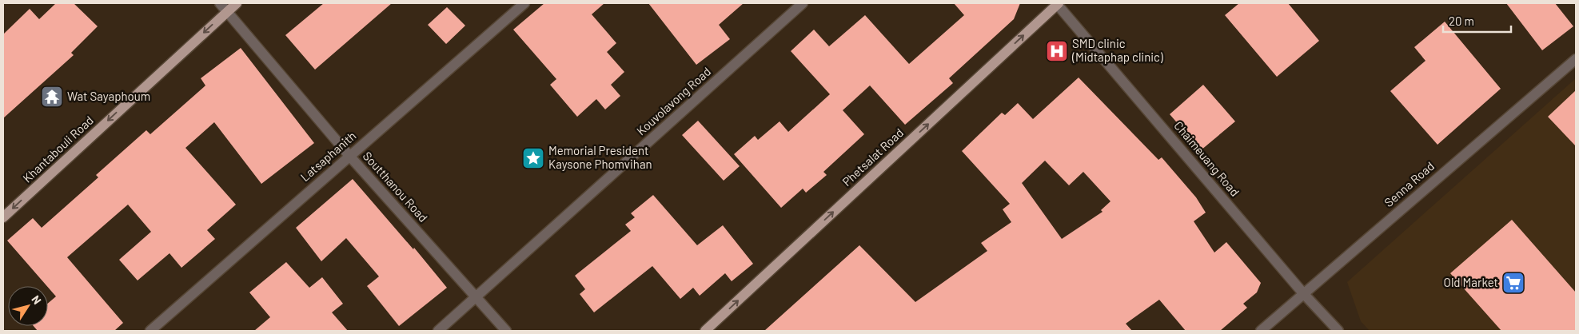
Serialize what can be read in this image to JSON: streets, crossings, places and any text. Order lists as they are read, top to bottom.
{
  "streets": {
    "main road": ["Khantabouli Road", "Phetsalat Road"],
    "street": [
      "Kouvolavong Road",
      "Latsaphanith",
      "Chaimeuang Road",
      "Senna Road",
      "Soutthanou Road"
    ]
  },
  "crossings": [
    ["Kouvolavong Road", "Soutthanou Road"],
    ["Khantabouli Road", "Soutthanou Road"],
    ["Latsaphanith", "Soutthanou Road"],
    ["Phetsalat Road", "Chaimeuang Road"],
    ["Chaimeuang Road", "Senna Road"]
  ],
  "one_way": ["Khantabouli Road", "Phetsalat Road"],
  "places": {
    "hospital": ["SMD clinic (Midtaphap clinic)"],
    "temple": ["Wat Sayaphoum"],
    "place": ["Memorial President Kaysone Phomvihan"],
    "supermarket": ["Old Market"]
  },
  "scale_bar": "20 m",
  "north": "top right"
}
